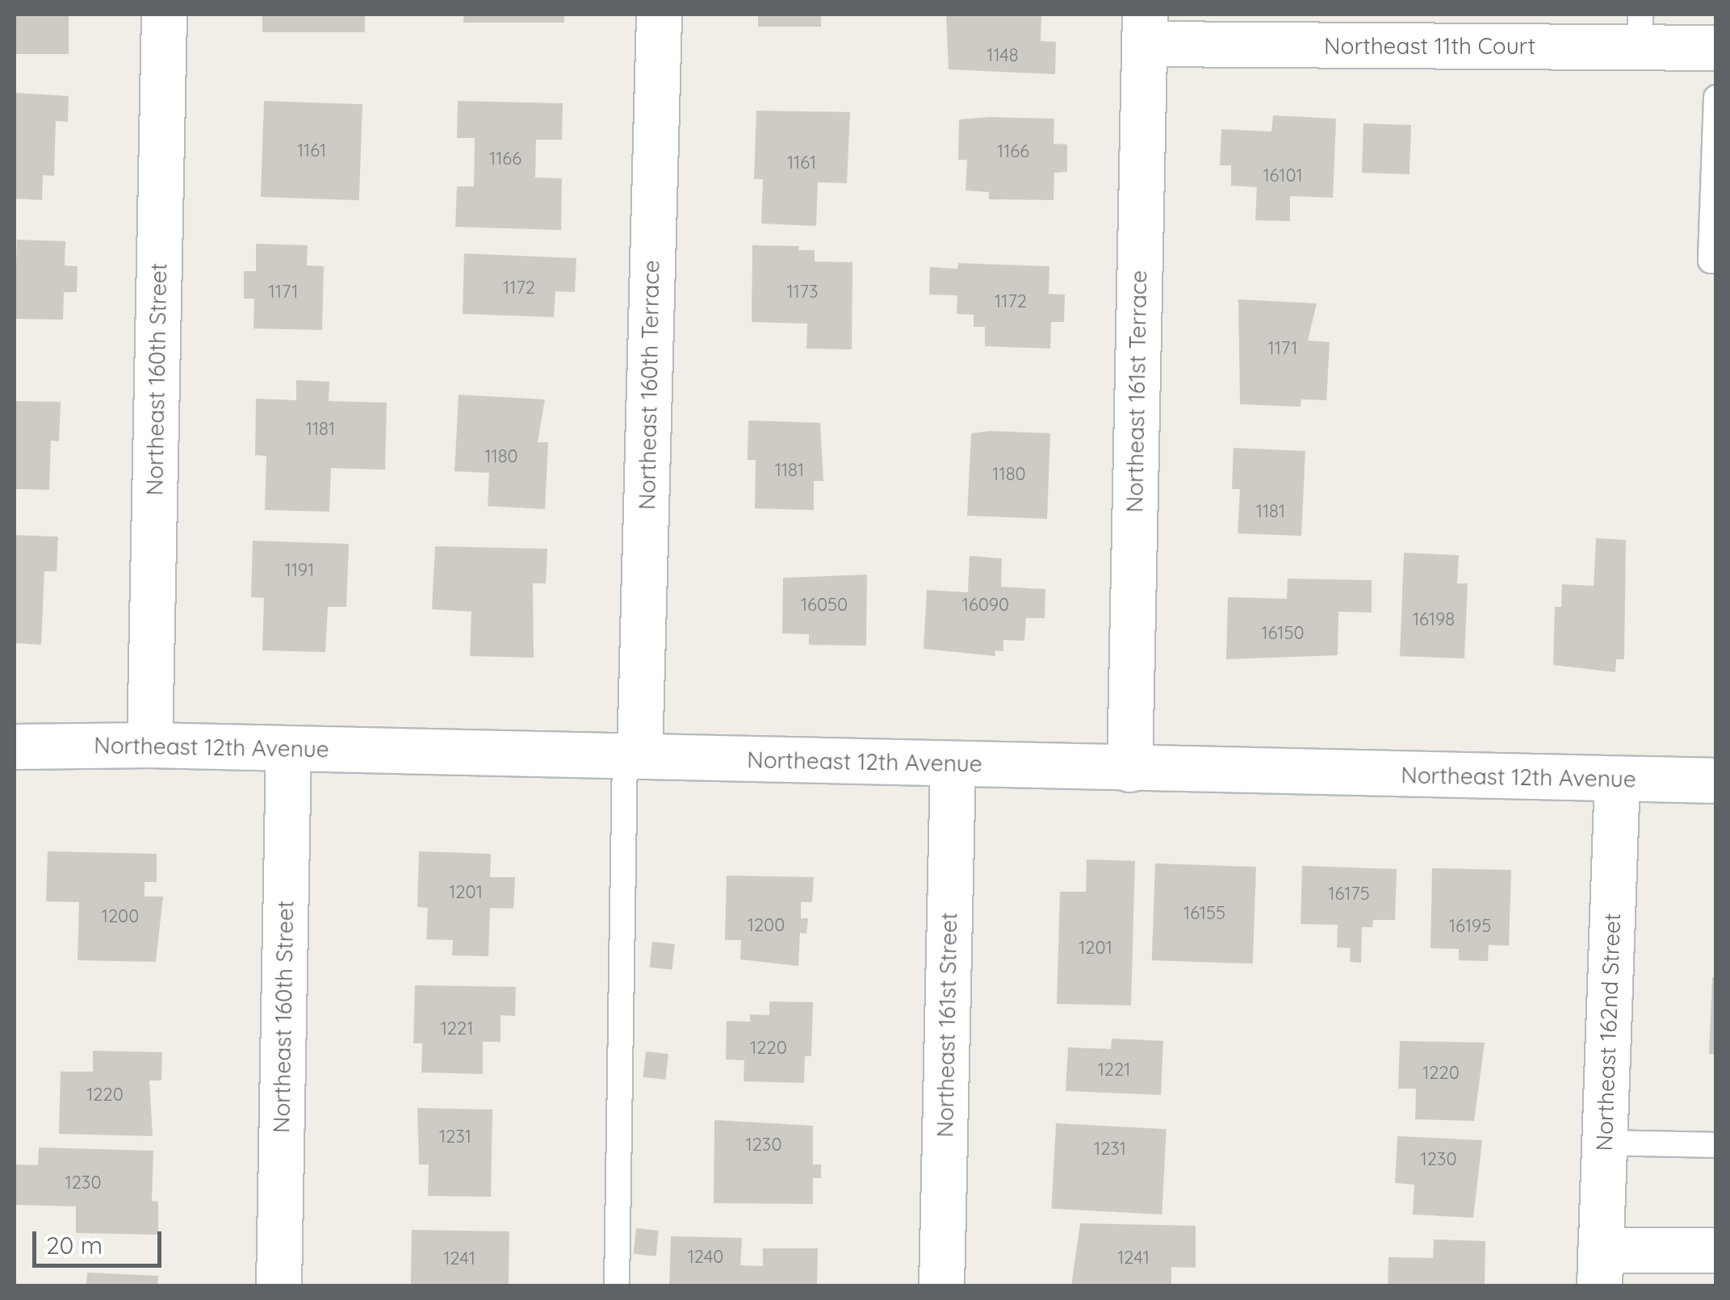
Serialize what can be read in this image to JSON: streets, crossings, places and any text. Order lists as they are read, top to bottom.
{
  "streets": {
    "street": [
      "Northeast 11th Court",
      "Northeast 160th Street",
      "Northeast 160th Terrace",
      "Northeast 161st Terrace",
      "Northeast 12th Avenue",
      "Northeast 161st Street",
      "Northeast 162nd Street"
    ]
  },
  "crossings": [
    ["Northeast 11th Court", "Northeast 161st Terrace"],
    ["Northeast 160th Street", "Northeast 12th Avenue"],
    ["Northeast 160th Terrace", "Northeast 12th Avenue"],
    ["Northeast 161st Terrace", "Northeast 12th Avenue"],
    ["Northeast 12th Avenue", "Northeast 161st Street"],
    ["Northeast 12th Avenue", "Northeast 162nd Street"]
  ],
  "house_numbers": [
    "1148",
    "1161",
    "1166",
    "1166",
    "1161",
    "16101",
    "1172",
    "1171",
    "1173",
    "1172",
    "1171",
    "1181",
    "1180",
    "1181",
    "1180",
    "1181",
    "1191",
    "16050",
    "16090",
    "16198",
    "16150",
    "1201",
    "16175",
    "16155",
    "1200",
    "1200",
    "16195",
    "1201",
    "1221",
    "1220",
    "1221",
    "1220",
    "1220",
    "1231",
    "1230",
    "1231",
    "1230",
    "1230",
    "1240",
    "1241",
    "1241"
  ],
  "scale_bar": "20 m"
}
